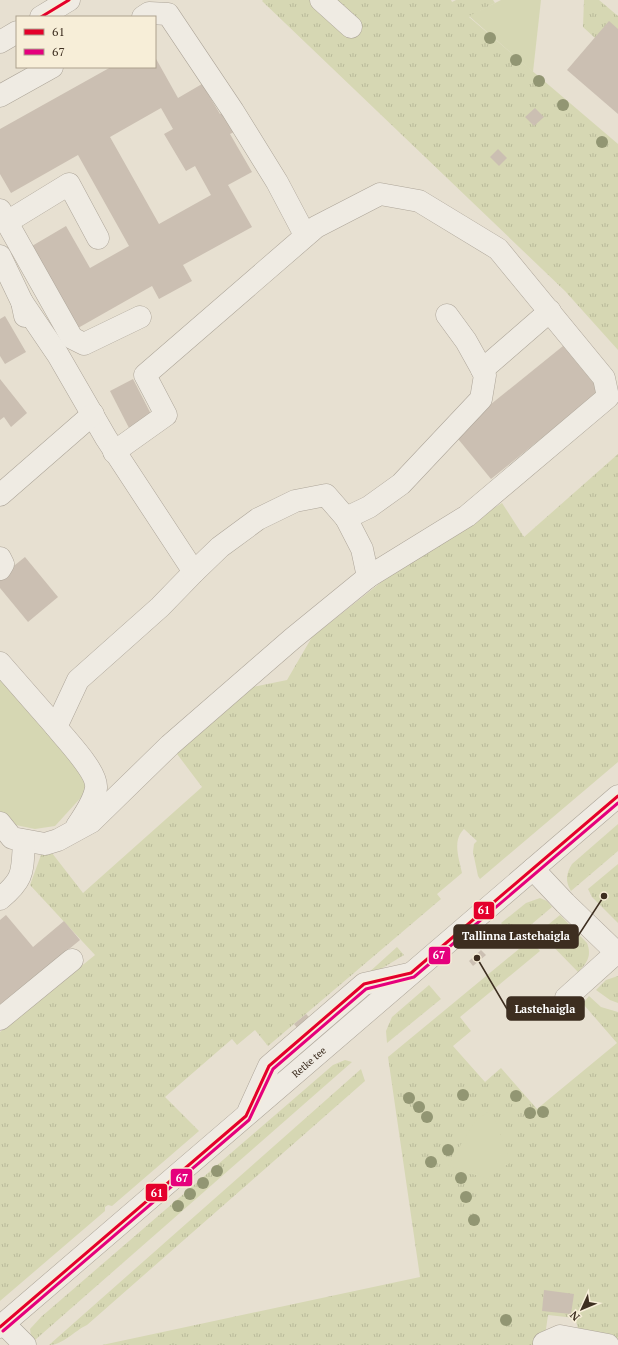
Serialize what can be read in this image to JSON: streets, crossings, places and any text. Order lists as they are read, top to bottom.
{
  "streets": {
    "street": ["Retke tee"]
  },
  "places": ["Tallinna Lastehaigla", "Lastehaigla"],
  "lines": ["transit line 61", "transit line 67"],
  "legend": ["61", "67"],
  "north": "bottom left"
}
